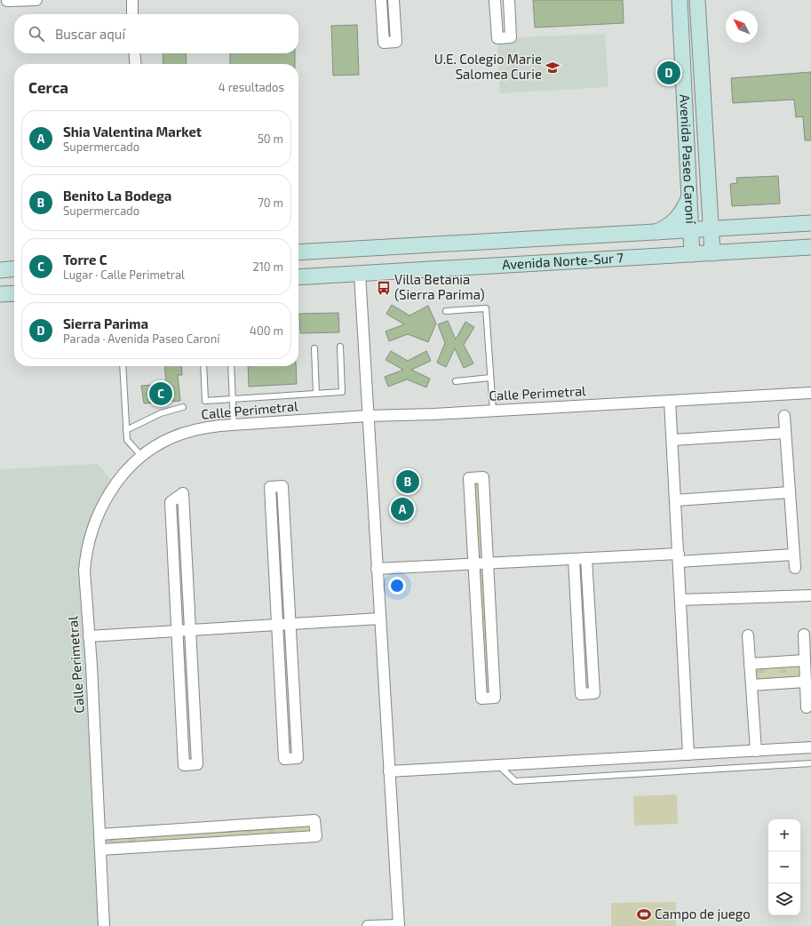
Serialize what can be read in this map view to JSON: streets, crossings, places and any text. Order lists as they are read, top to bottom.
{
  "streets": {
    "main road": ["Avenida Paseo Caroní", "Avenida Norte-Sur 7"],
    "street": ["Calle Perimetral"]
  },
  "crossings": [
    ["Avenida Paseo Caroní", "Avenida Norte-Sur 7"]
  ],
  "places": {
    "school or university": ["U.E. Colegio Marie Salomea Curie"],
    "bus stop": ["Villa Betania (Sierra Parima)"],
    "sports": ["Campo de juego"]
  },
  "north": "top left",
  "page": {
    "search": "Buscar aquí",
    "pins": [
      "D",
      "C",
      "B",
      "A"
    ],
    "heading": ["Cerca", "4 resultados"],
    "list": [
      {
        "mark": "A",
        "name": "Shia Valentina Market",
        "note": "Supermercado",
        "value": "50 m"
      },
      {
        "mark": "B",
        "name": "Benito La Bodega",
        "note": "Supermercado",
        "value": "70 m"
      },
      {
        "mark": "C",
        "name": "Torre C",
        "note": "Lugar · Calle Perimetral",
        "value": "210 m"
      },
      {
        "mark": "D",
        "name": "Sierra Parima",
        "note": "Parada · Avenida Paseo Caroní",
        "value": "400 m"
      }
    ],
    "map_buttons": ["+", "−"]
  }
}
